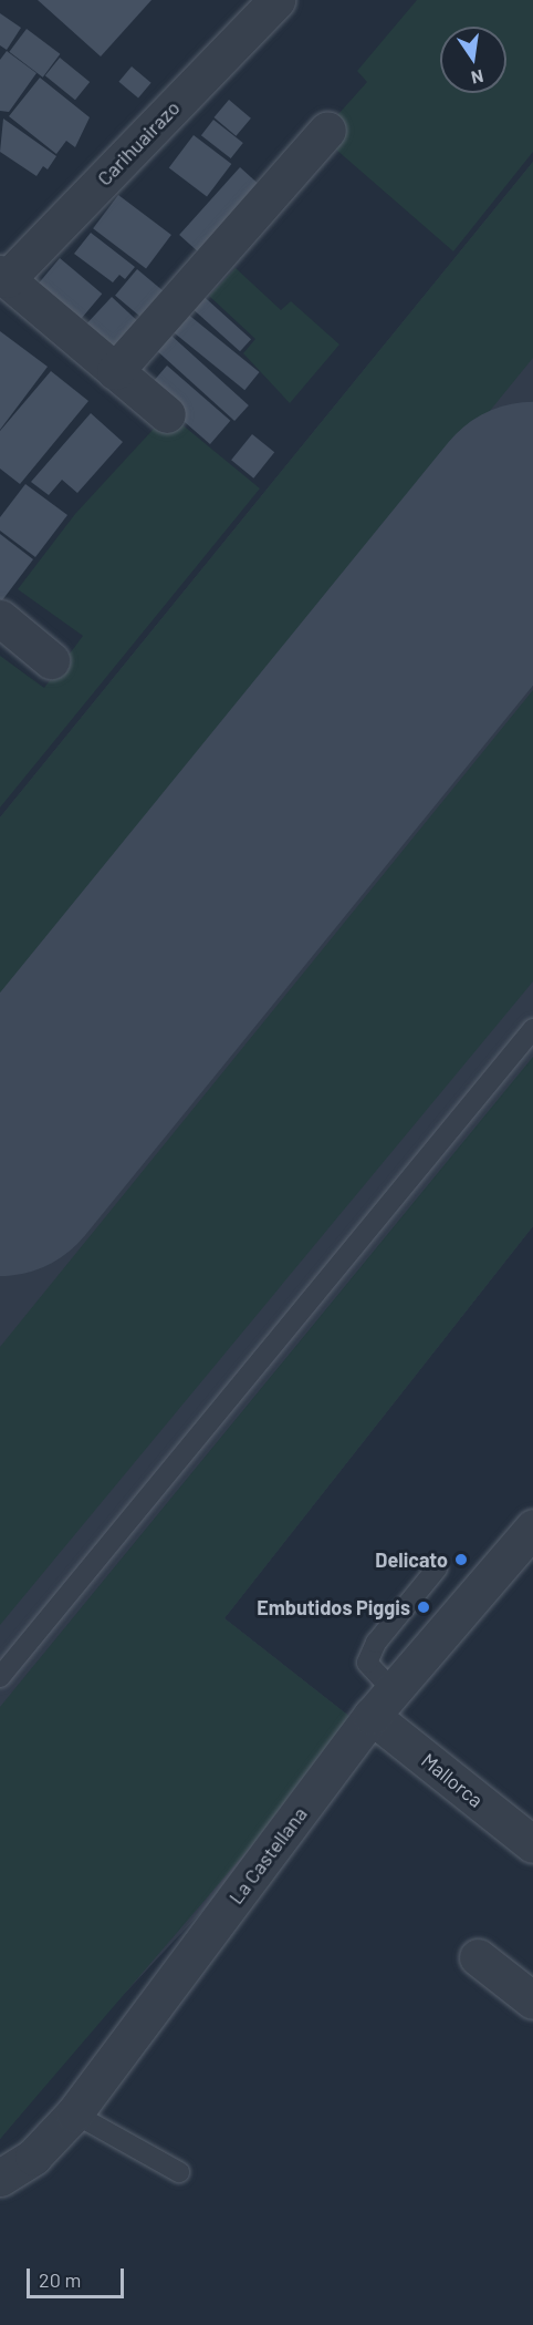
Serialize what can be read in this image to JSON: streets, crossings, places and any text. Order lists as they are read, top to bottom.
{
  "streets": {
    "street": ["Carihuairazo", "Mallorca", "La Castellana"]
  },
  "crossings": [
    ["Mallorca", "La Castellana"]
  ],
  "places": ["Delicato", "Embutidos Piggis"],
  "scale_bar": "20 m",
  "north": "bottom"
}
